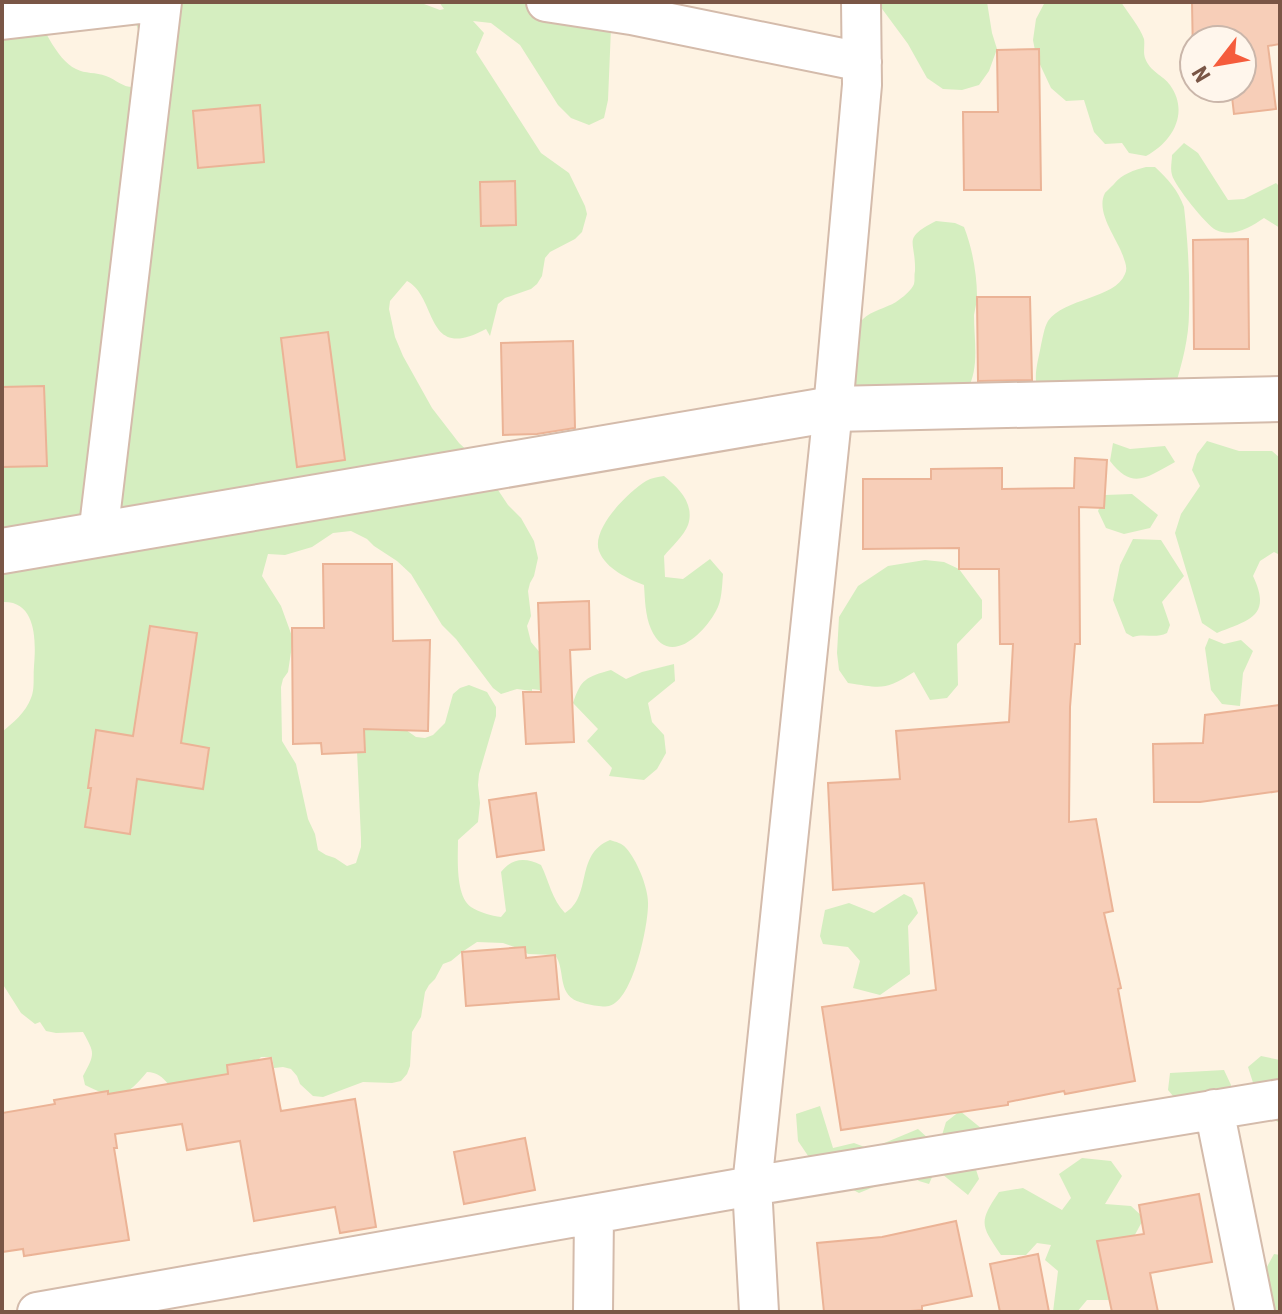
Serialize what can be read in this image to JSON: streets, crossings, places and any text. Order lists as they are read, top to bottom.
{
  "north": "bottom left"
}
